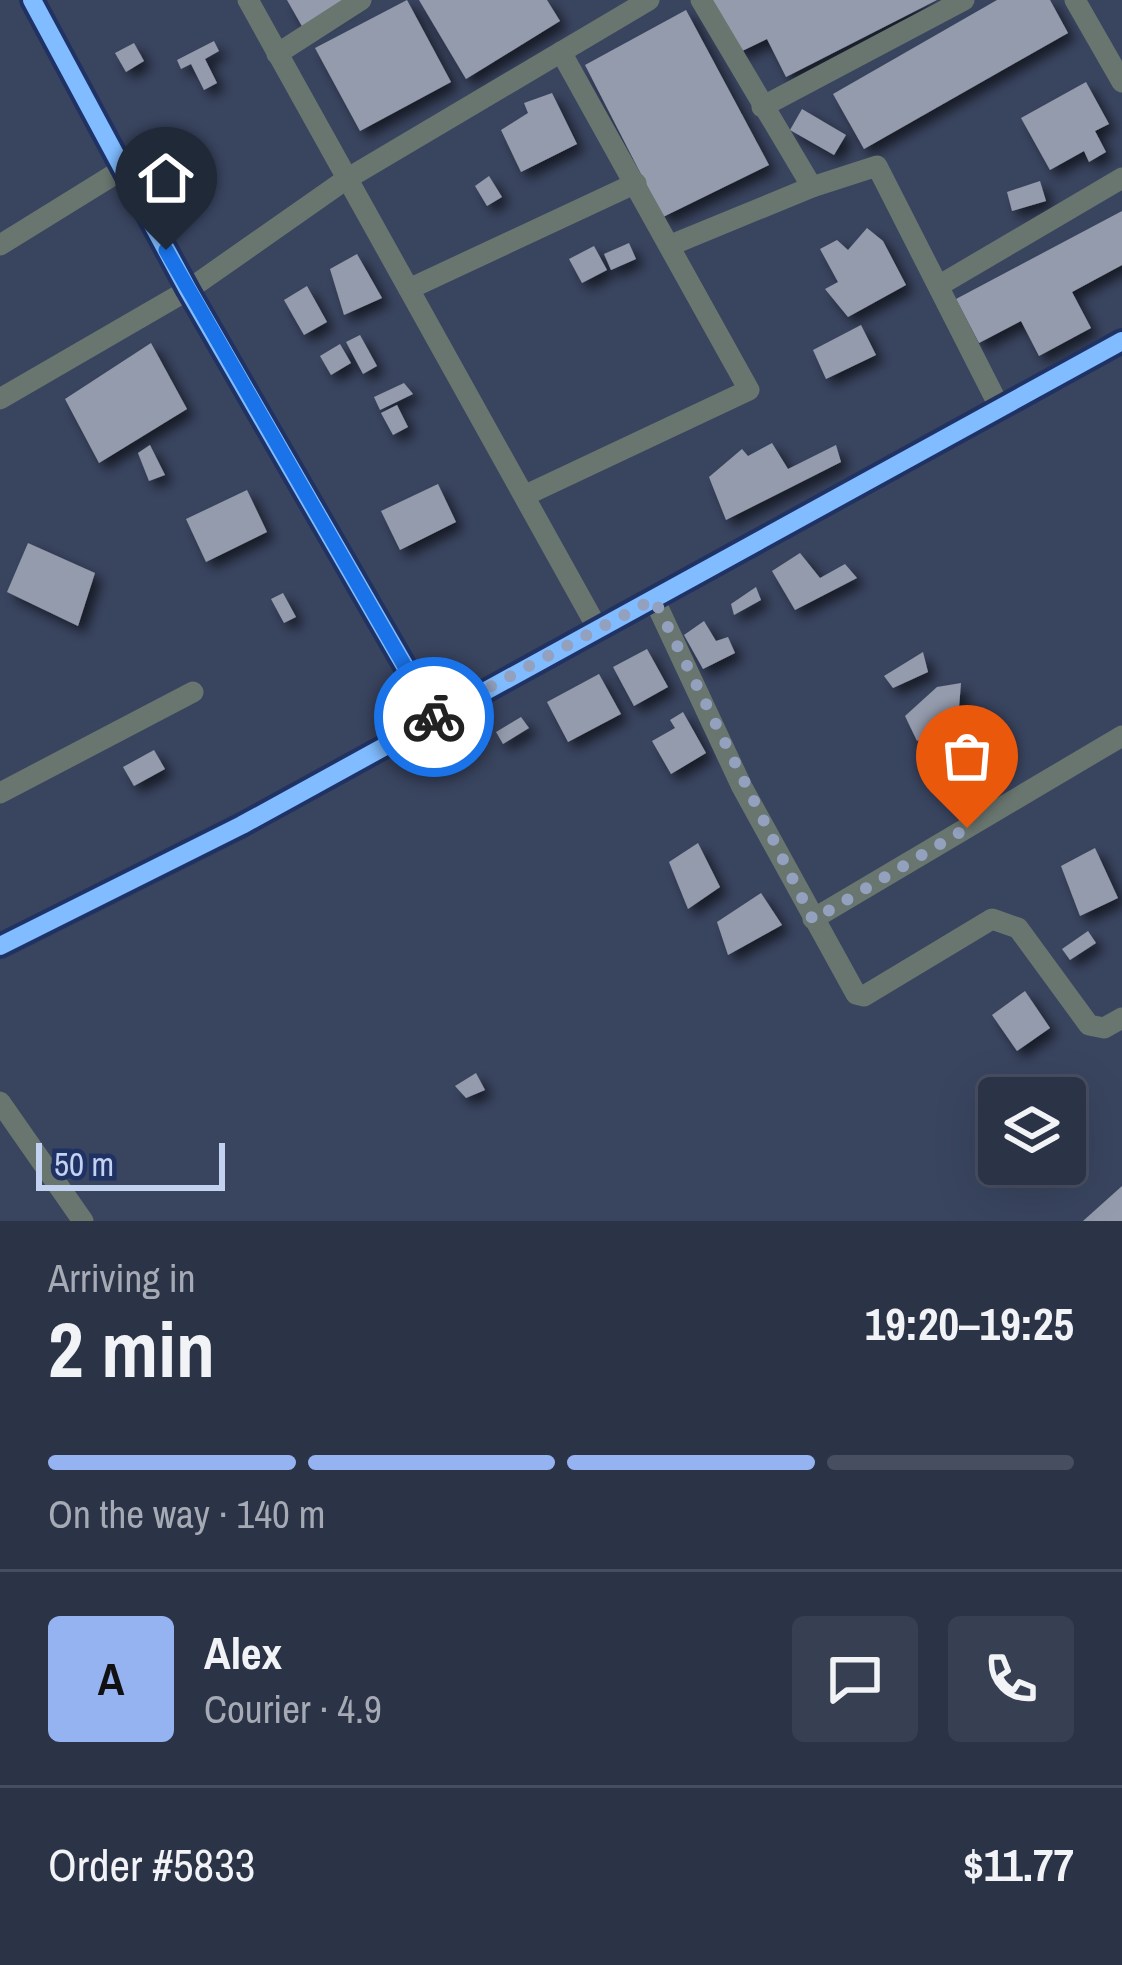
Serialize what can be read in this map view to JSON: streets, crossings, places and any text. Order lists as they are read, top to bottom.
{
  "scale_bar": "50 m",
  "page": {
    "scale": "50 m",
    "heading": ["2 min", "Arriving in", "19:20–19:25"],
    "panel": [
      "Alex",
      "Courier · 4.9",
      "Order #5833",
      "$11.77"
    ],
    "bar": "On the way · 140 m",
    "round": "A"
  }
}
